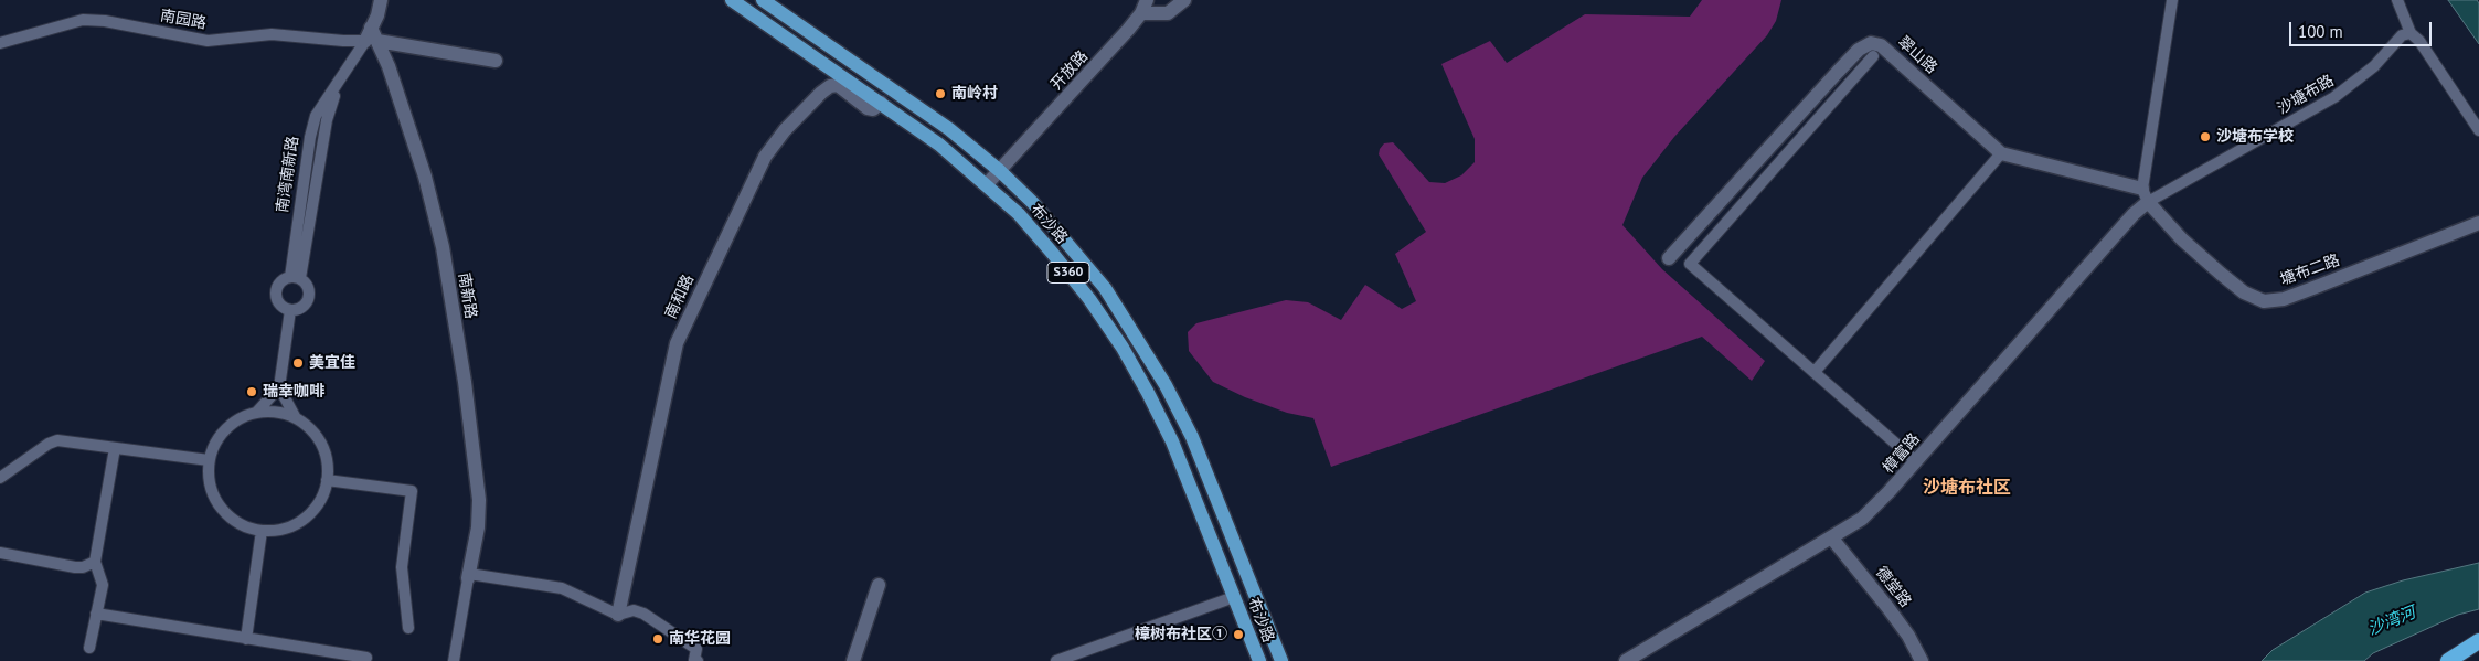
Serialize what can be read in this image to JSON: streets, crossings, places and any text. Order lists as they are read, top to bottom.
{
  "streets": {
    "main road": ["布沙路", "S360"],
    "street": [
      "南园路",
      "翠山路",
      "开放路",
      "沙塘布路",
      "南湾南新路",
      "塘布二路",
      "南新路",
      "南和路",
      "樟富路",
      "德堂路"
    ]
  },
  "crossings": [
    ["南园路", "南湾南新路"],
    ["南园路", "南新路"],
    ["开放路", "布沙路"],
    ["沙塘布路", "塘布二路"],
    ["沙塘布路", "樟富路"],
    ["南湾南新路", "南新路"],
    ["布沙路", "南和路"],
    ["塘布二路", "樟富路"],
    ["樟富路", "德堂路"]
  ],
  "districts": ["沙塘布社区"],
  "water": ["沙湾河"],
  "places": [
    "南岭村",
    "沙塘布学校",
    "美宜佳",
    "瑞幸咖啡",
    "樟树布社区①",
    "南华花园"
  ],
  "scale_bar": "100 m"
}
